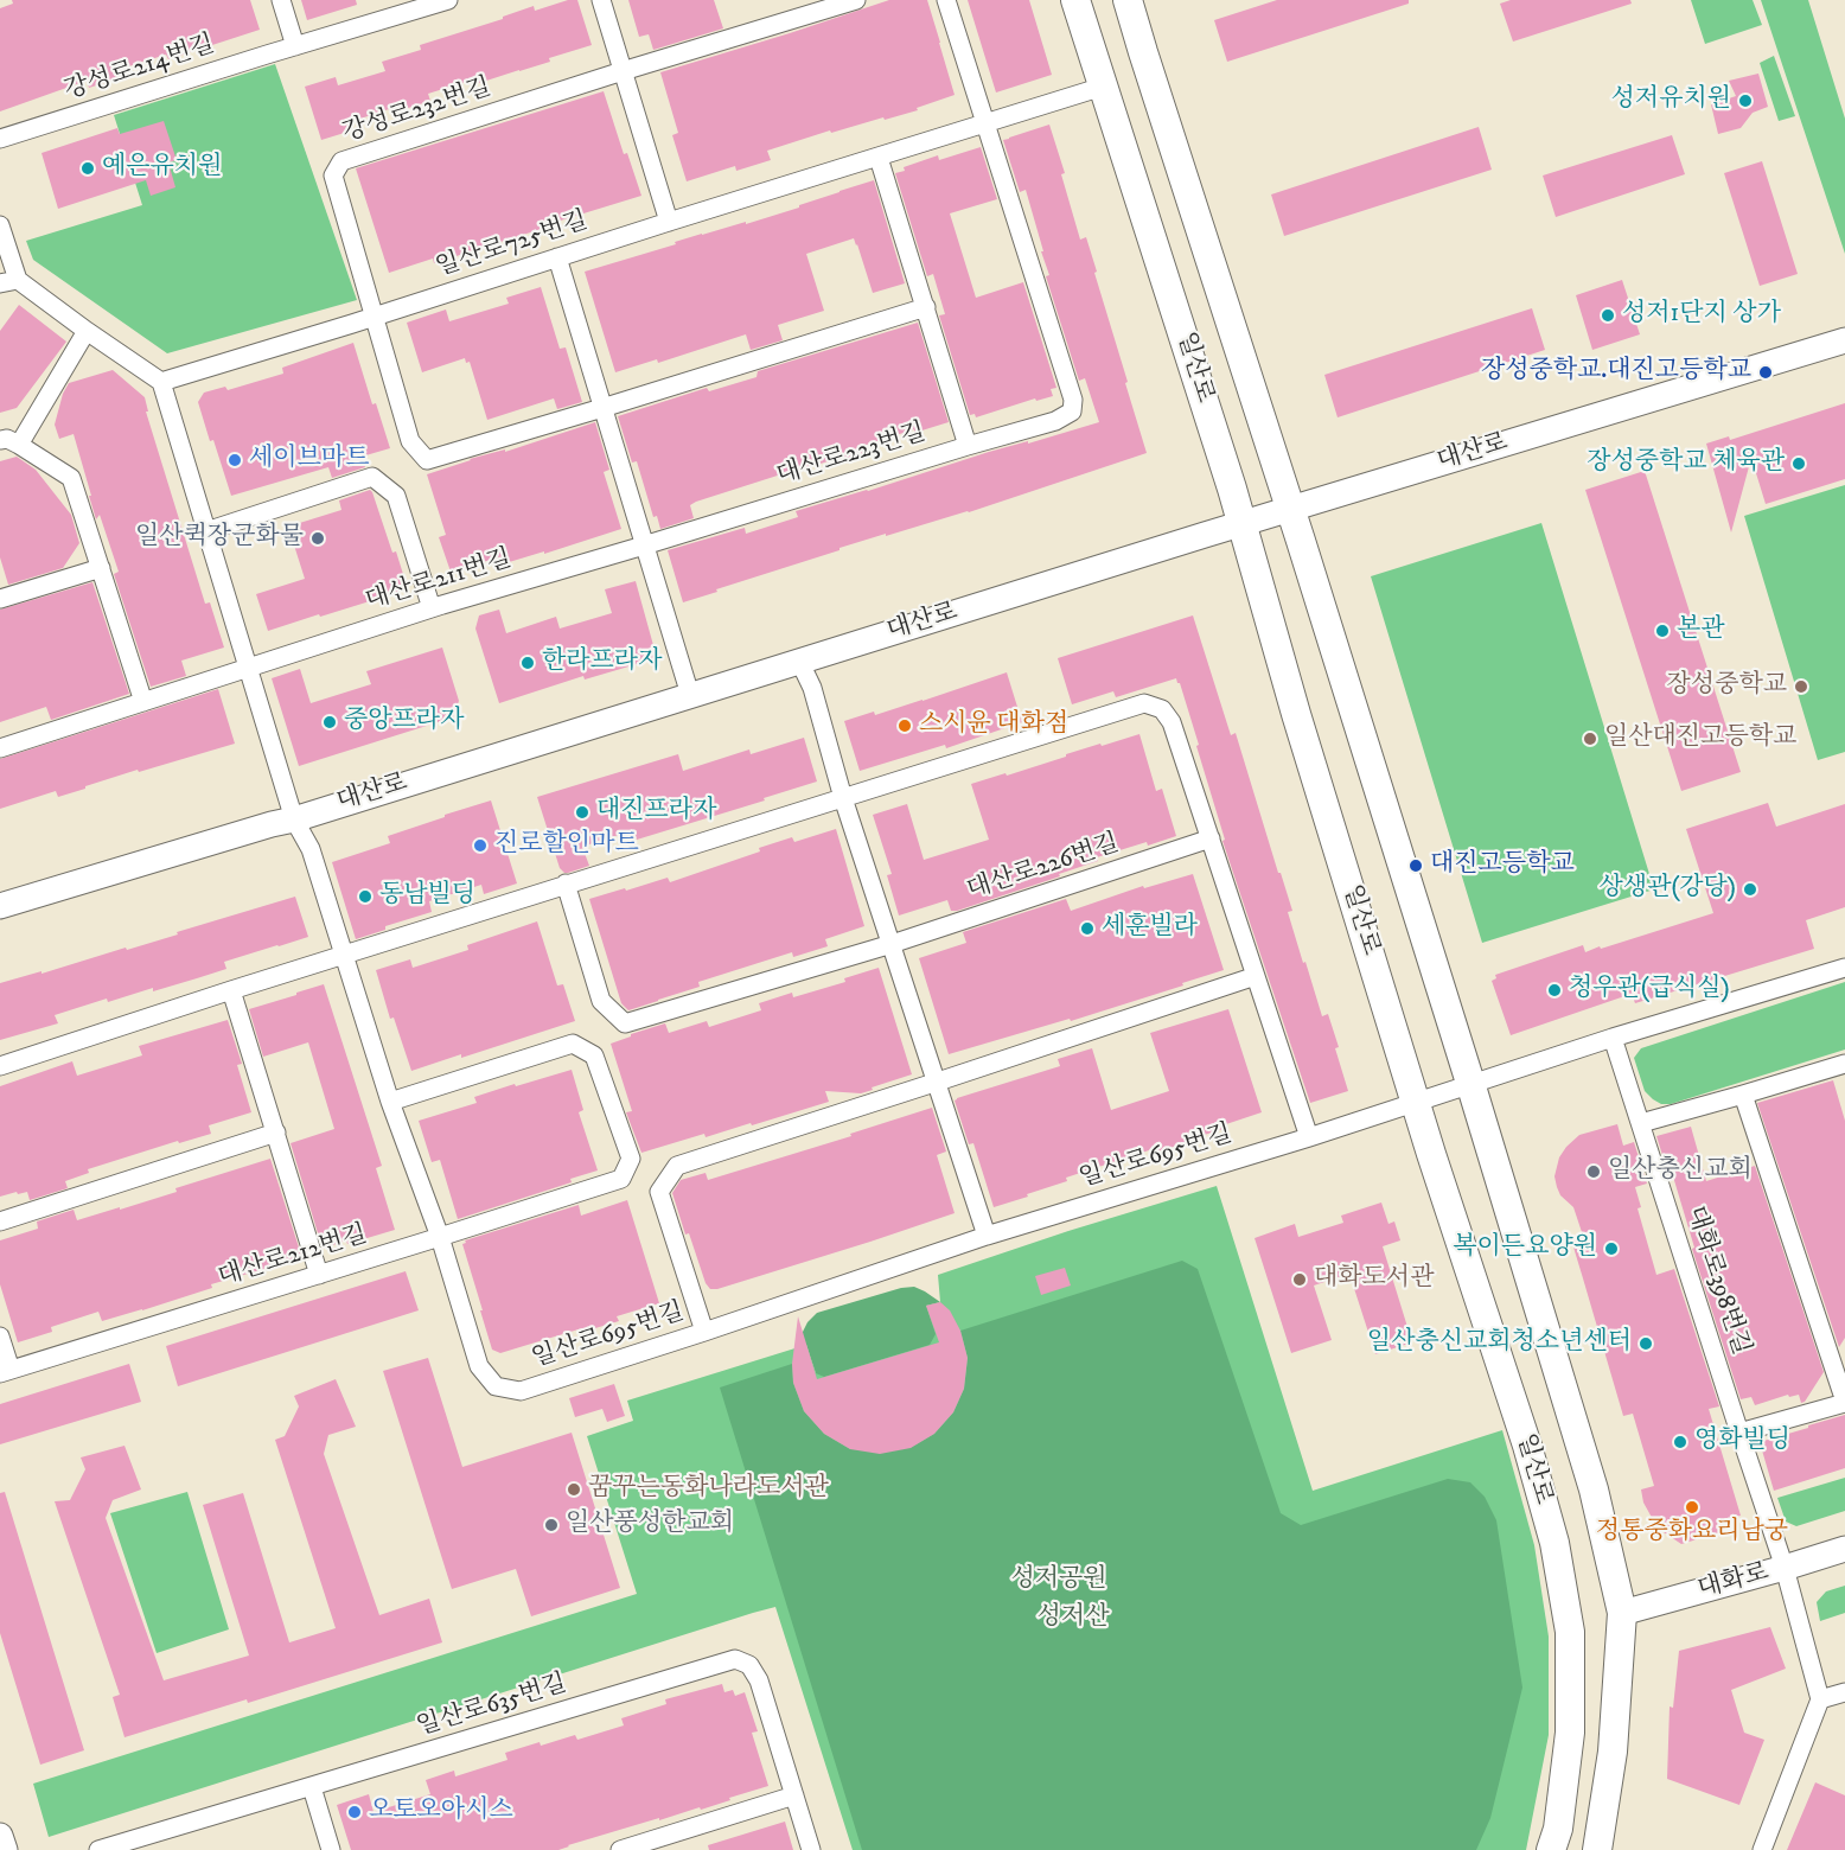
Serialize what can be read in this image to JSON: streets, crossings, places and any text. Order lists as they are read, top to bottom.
{
  "streets": {
    "main road": ["일산로", "대산로", "대화로"],
    "street": [
      "강성로214번길",
      "강성로232번길",
      "일산로725번길",
      "대산로223번길",
      "대산로211번길",
      "대산로226번길",
      "일산로695번길",
      "대산로212번길",
      "대화로398번길",
      "일산로635번길"
    ]
  },
  "crossings": [
    ["강성로232번길", "일산로725번길"],
    ["일산로725번길", "일산로"],
    ["일산로725번길", "대산로223번길"],
    ["일산로", "대산로"],
    ["일산로", "일산로695번길"],
    ["일산로", "대화로"],
    ["대산로", "일산로695번길"],
    ["대산로223번길", "대산로211번길"],
    ["일산로695번길", "대산로212번길"],
    ["일산로695번길", "대화로398번길"],
    ["대화로398번길", "대화로"]
  ],
  "parks": ["성저공원", "성저산"],
  "places": [
    "성저유치원",
    "예은유치원",
    "성저1단지 상가",
    "장성중학교.대진고등학교",
    "세이브마트",
    "장성중학교 체육관",
    "일산퀵장군화물",
    "본관",
    "한라프라자",
    "장성중학교",
    "중앙프라자",
    "스시윤 대화점",
    "일산대진고등학교",
    "대진프라자",
    "진로할인마트",
    "대진고등학교",
    "상생관(강당)",
    "동남빌딩",
    "세훈빌라",
    "청우관(급식실)",
    "일산충신교회",
    "복이든요양원",
    "대화도서관",
    "일산충신교회청소년센터",
    "영화빌딩",
    "꿈꾸는동화나라도서관",
    "정통중화요리남궁",
    "일산풍성한교회",
    "오토오아시스"
  ]
}
